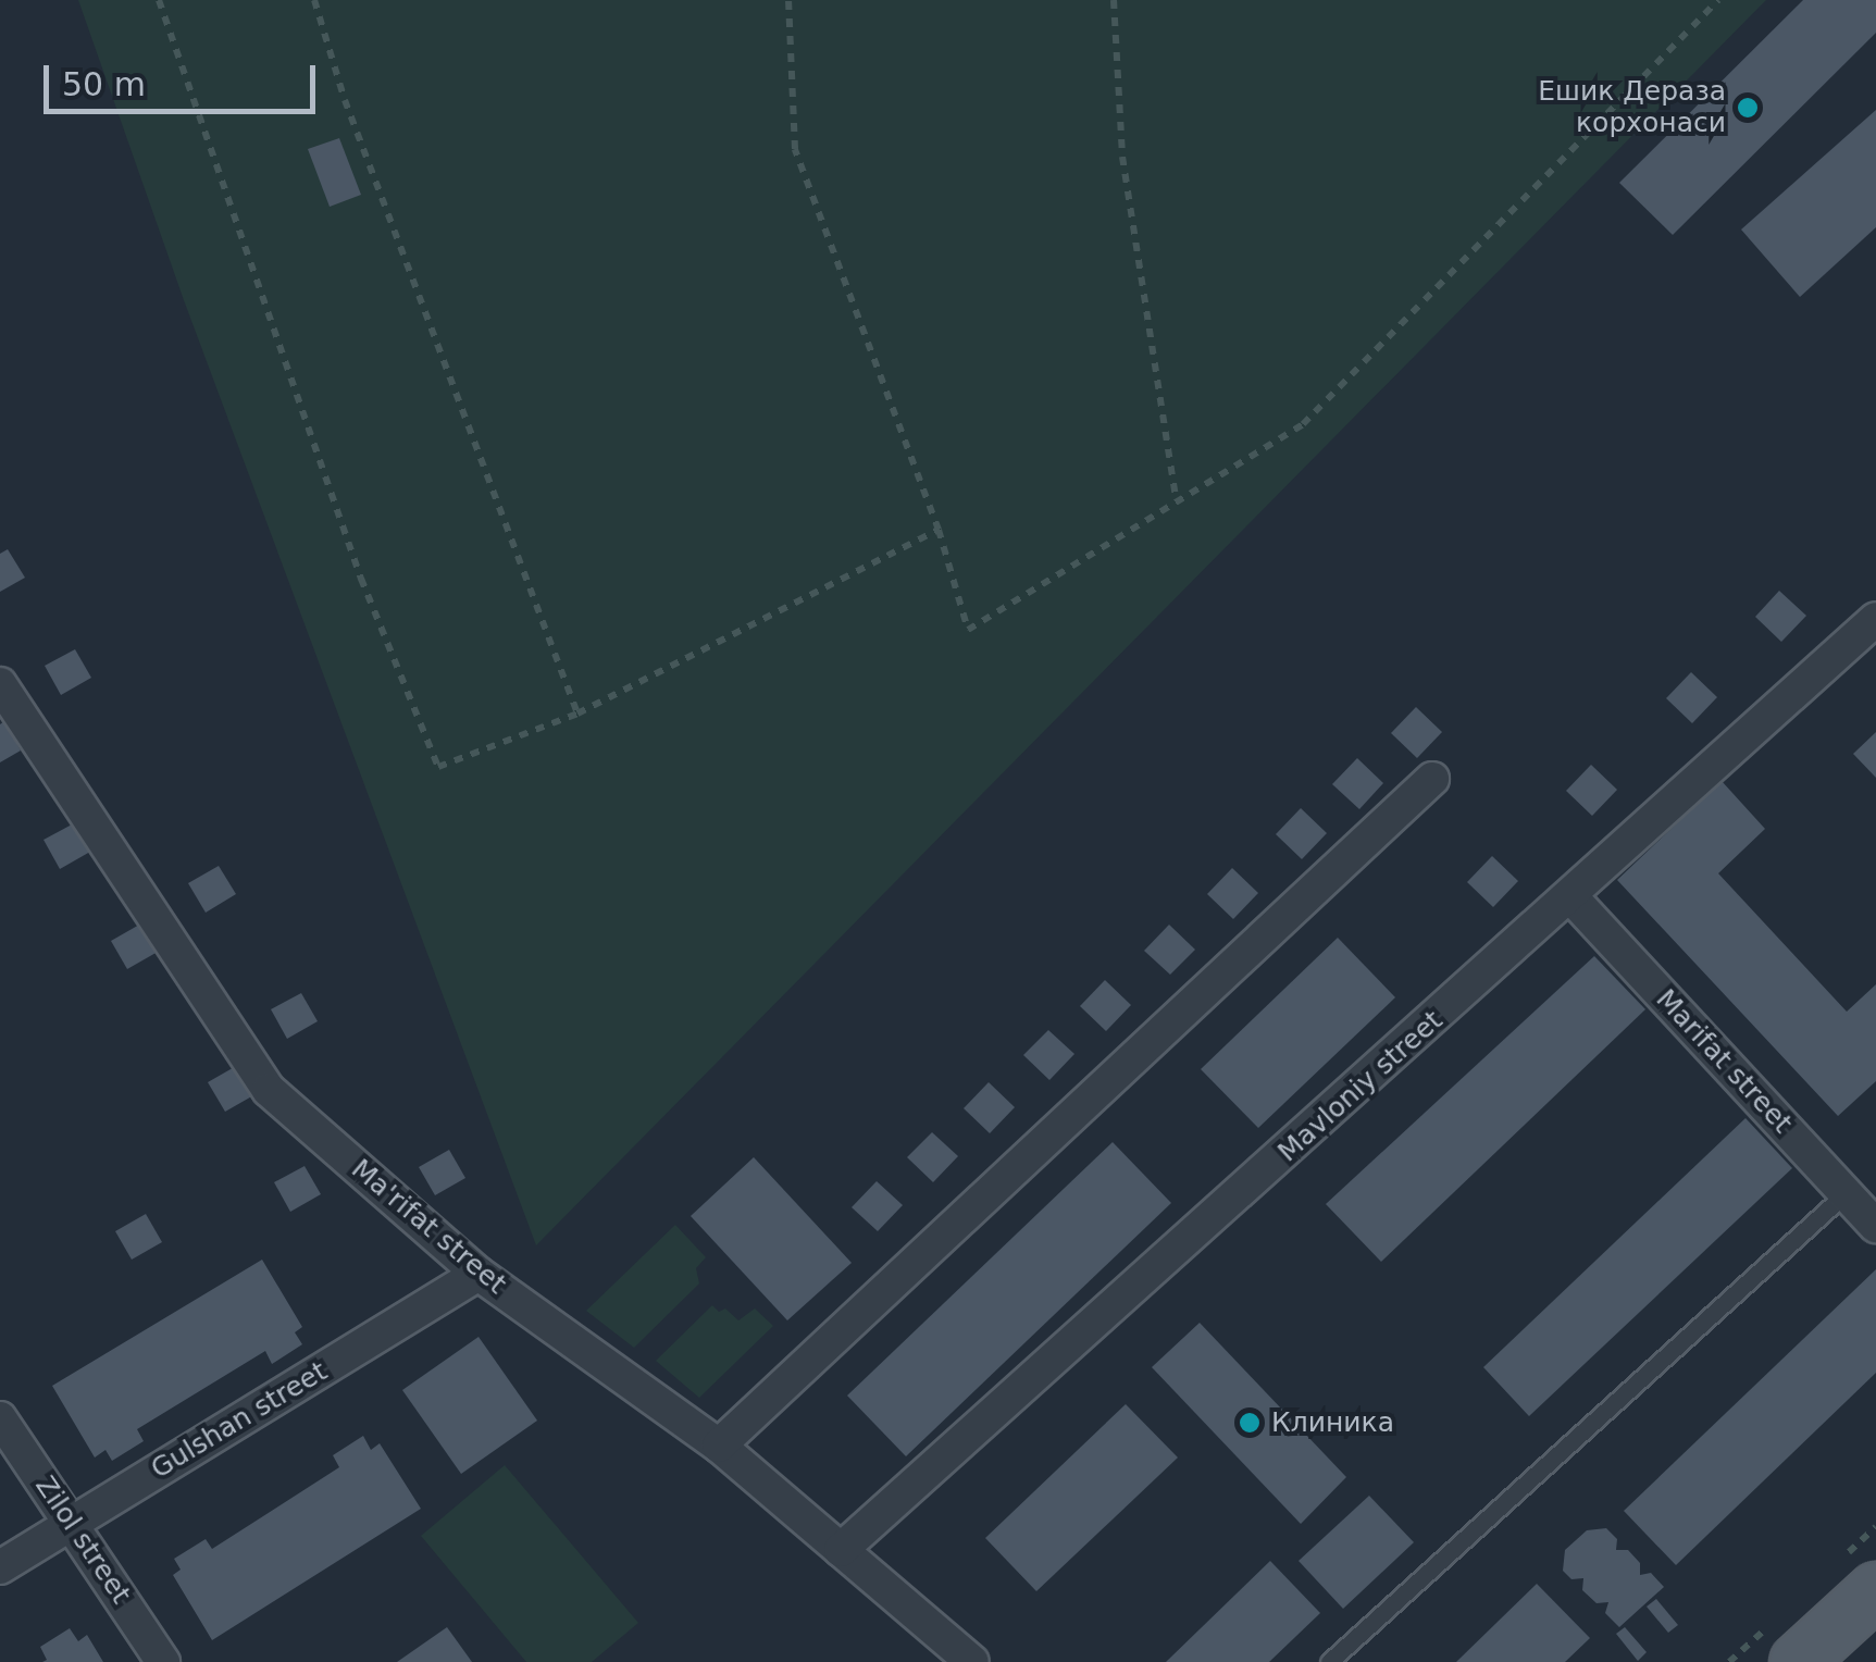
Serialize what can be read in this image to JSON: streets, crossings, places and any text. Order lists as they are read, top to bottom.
{
  "streets": {
    "street": [
      "Marifat street",
      "Mavloniy street",
      "Ma'rifat street",
      "Gulshan street",
      "Zilol street"
    ]
  },
  "crossings": [
    ["Marifat street", "Mavloniy street"],
    ["Mavloniy street", "Ma'rifat street"],
    ["Ma'rifat street", "Gulshan street"],
    ["Gulshan street", "Zilol street"]
  ],
  "places": ["Ешик Дераза корхонаси", "Клиника"],
  "scale_bar": "50 m"
}
